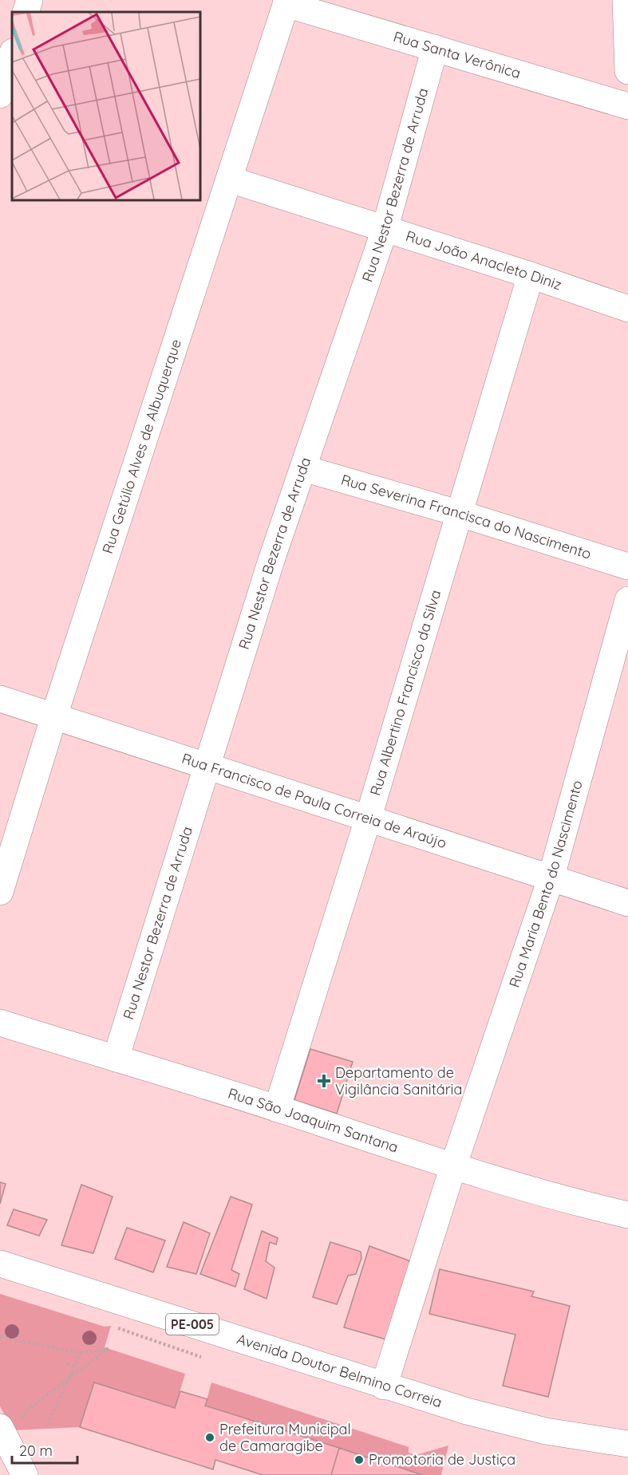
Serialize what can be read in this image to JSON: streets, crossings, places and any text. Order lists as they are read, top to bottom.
{
  "streets": {
    "street": [
      "Rua Santa Verônica",
      "Rua Nestor Bezerra de Arruda",
      "Rua João Anacleto Diniz",
      "Rua Getúlio Alves de Albuquerque",
      "Rua Severina Francisca do Nascimento",
      "Rua Albertino Francisco da Silva",
      "Rua Francisco de Paula Correia de Araújo",
      "Rua Maria Bento do Nascimento",
      "Rua São Joaquim Santana",
      "PE-005",
      "Avenida Doutor Belmino Correia"
    ]
  },
  "crossings": [
    ["Rua Santa Verônica", "Rua Nestor Bezerra de Arruda"],
    ["Rua Santa Verônica", "Rua Getúlio Alves de Albuquerque"],
    ["Rua Nestor Bezerra de Arruda", "Rua João Anacleto Diniz"],
    ["Rua Nestor Bezerra de Arruda", "Rua Severina Francisca do Nascimento"],
    ["Rua Nestor Bezerra de Arruda", "Rua Francisco de Paula Correia de Araújo"],
    ["Rua Nestor Bezerra de Arruda", "Rua São Joaquim Santana"],
    ["Rua João Anacleto Diniz", "Rua Getúlio Alves de Albuquerque"],
    ["Rua João Anacleto Diniz", "Rua Albertino Francisco da Silva"],
    ["Rua Getúlio Alves de Albuquerque", "Rua Francisco de Paula Correia de Araújo"],
    ["Rua Severina Francisca do Nascimento", "Rua Albertino Francisco da Silva"],
    ["Rua Albertino Francisco da Silva", "Rua Francisco de Paula Correia de Araújo"],
    ["Rua Albertino Francisco da Silva", "Rua São Joaquim Santana"],
    ["Rua Francisco de Paula Correia de Araújo", "Rua Maria Bento do Nascimento"],
    ["Rua Maria Bento do Nascimento", "Rua São Joaquim Santana"],
    ["Rua Maria Bento do Nascimento", "Avenida Doutor Belmino Correia"]
  ],
  "places": {
    "health": ["Departamento de Vigilância Sanitária"],
    "other": ["Prefeitura Municipal de Camaragibe", "Promotoria de Justiça"]
  },
  "scale_bar": "20 m"
}
